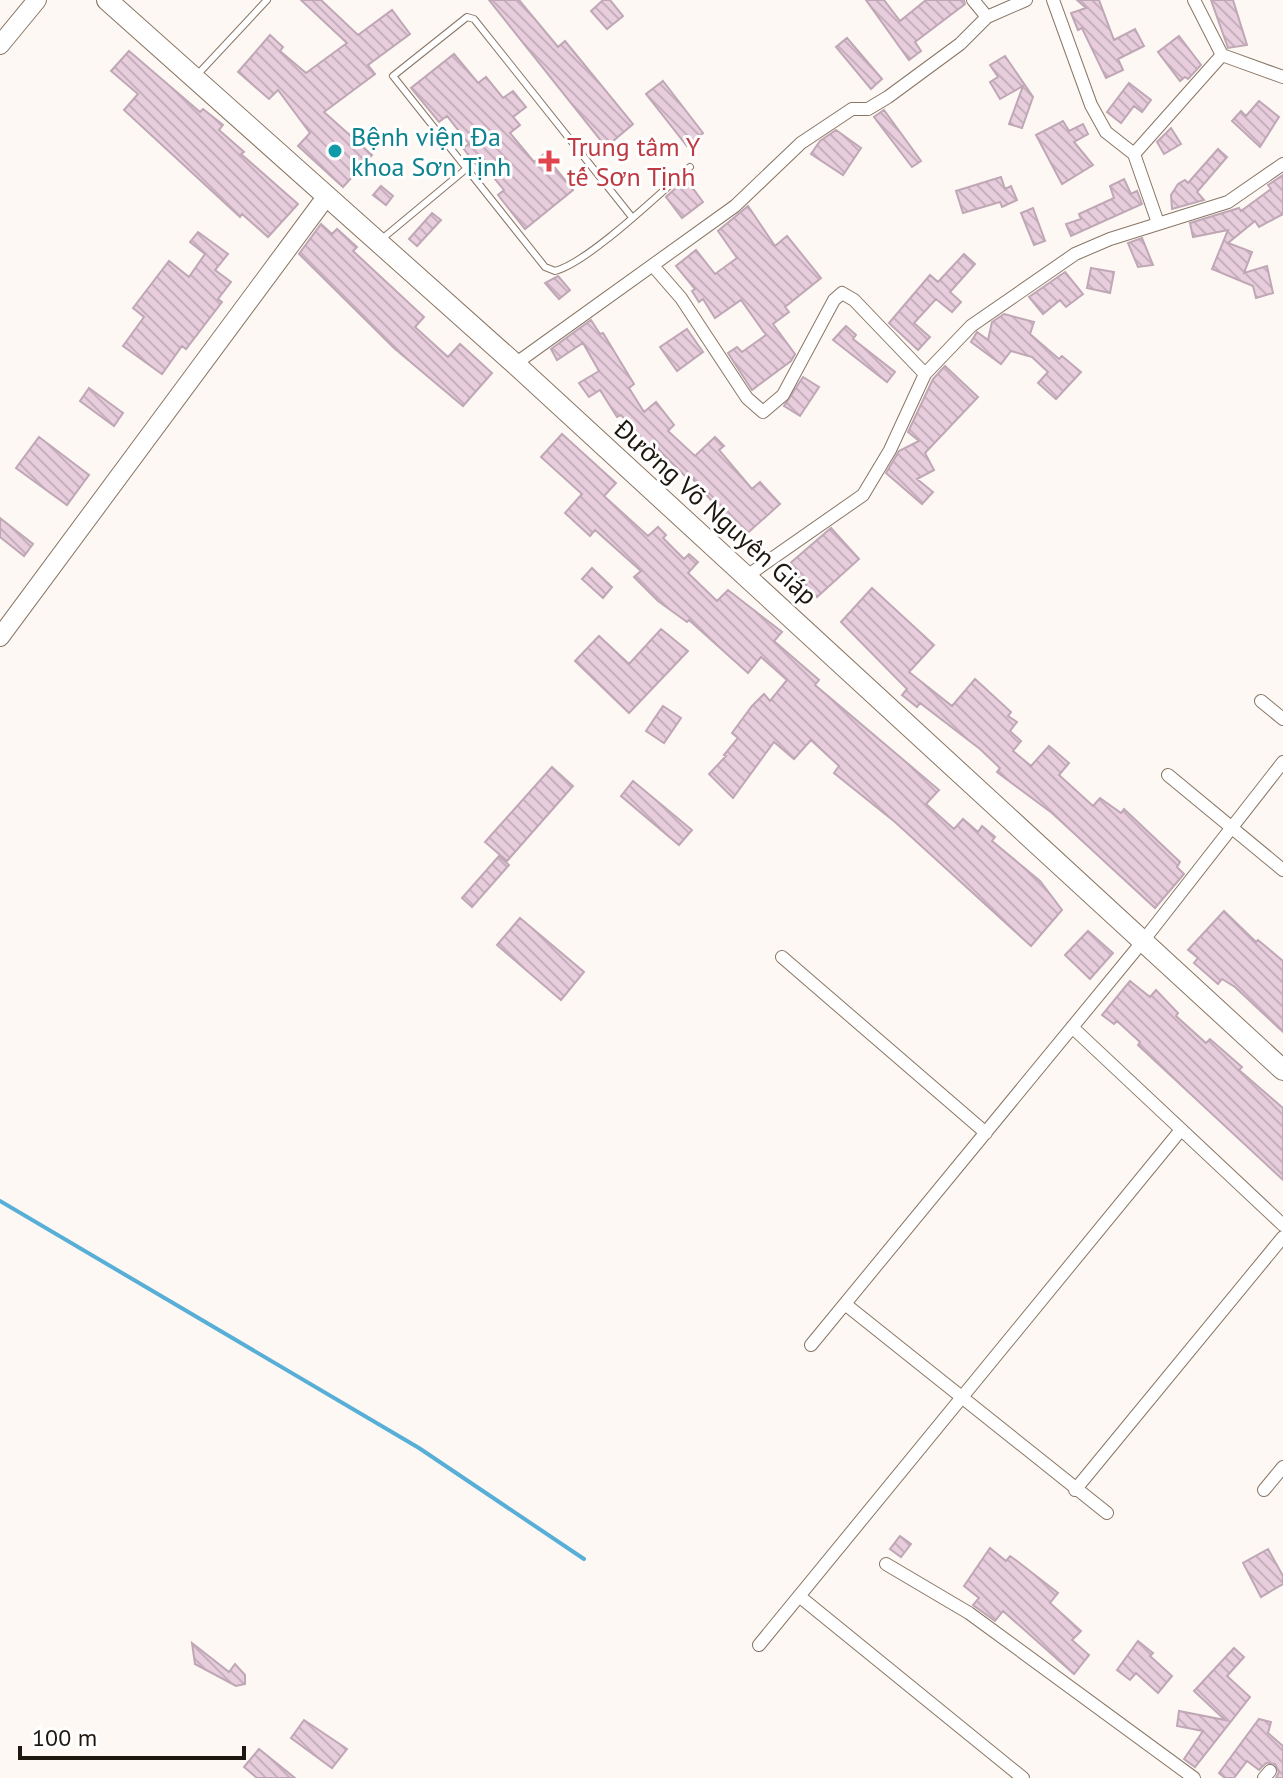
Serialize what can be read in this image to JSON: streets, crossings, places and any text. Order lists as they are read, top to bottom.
{
  "streets": {
    "main road": ["Đường Võ Nguyên Giáp"]
  },
  "places": {
    "other": ["Bệnh viện Đa khoa Sơn Tịnh"],
    "health": ["Trung tâm Y tế Sơn Tịnh"]
  },
  "scale_bar": "100 m"
}
